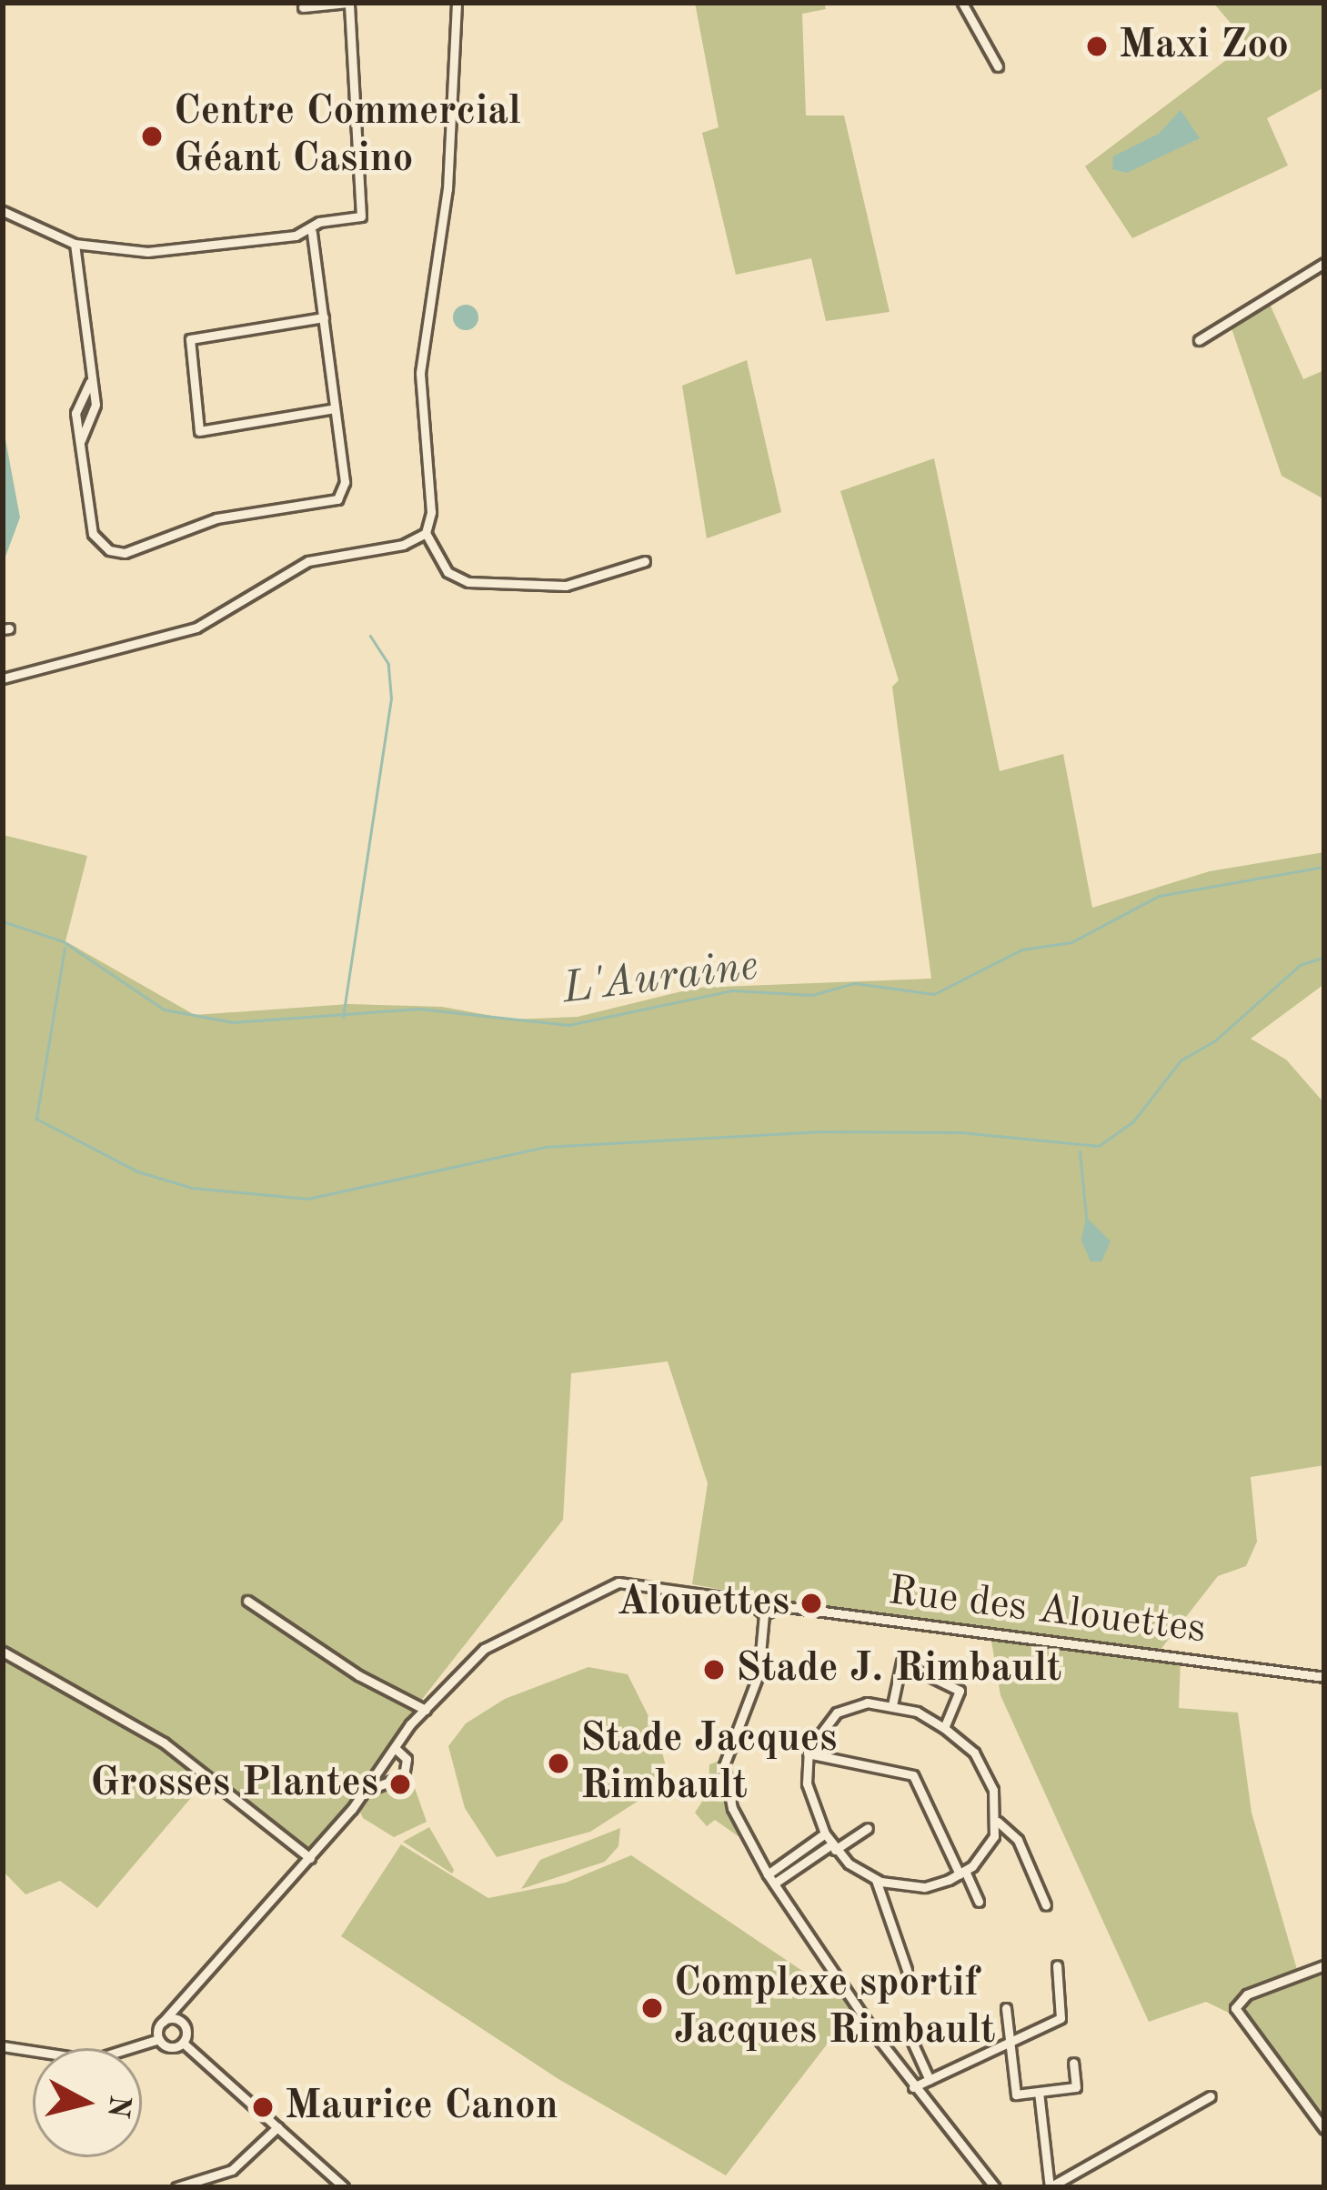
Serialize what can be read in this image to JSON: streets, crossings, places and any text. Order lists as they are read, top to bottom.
{
  "streets": {
    "street": ["Rue des Alouettes"]
  },
  "water": ["L'Auraine"],
  "places": [
    "Maxi Zoo",
    "Centre Commercial Géant Casino",
    "Alouettes",
    "Stade J. Rimbault",
    "Stade Jacques Rimbault",
    "Grosses Plantes",
    "Complexe sportif Jacques Rimbault",
    "Maurice Canon"
  ],
  "north": "right"
}
